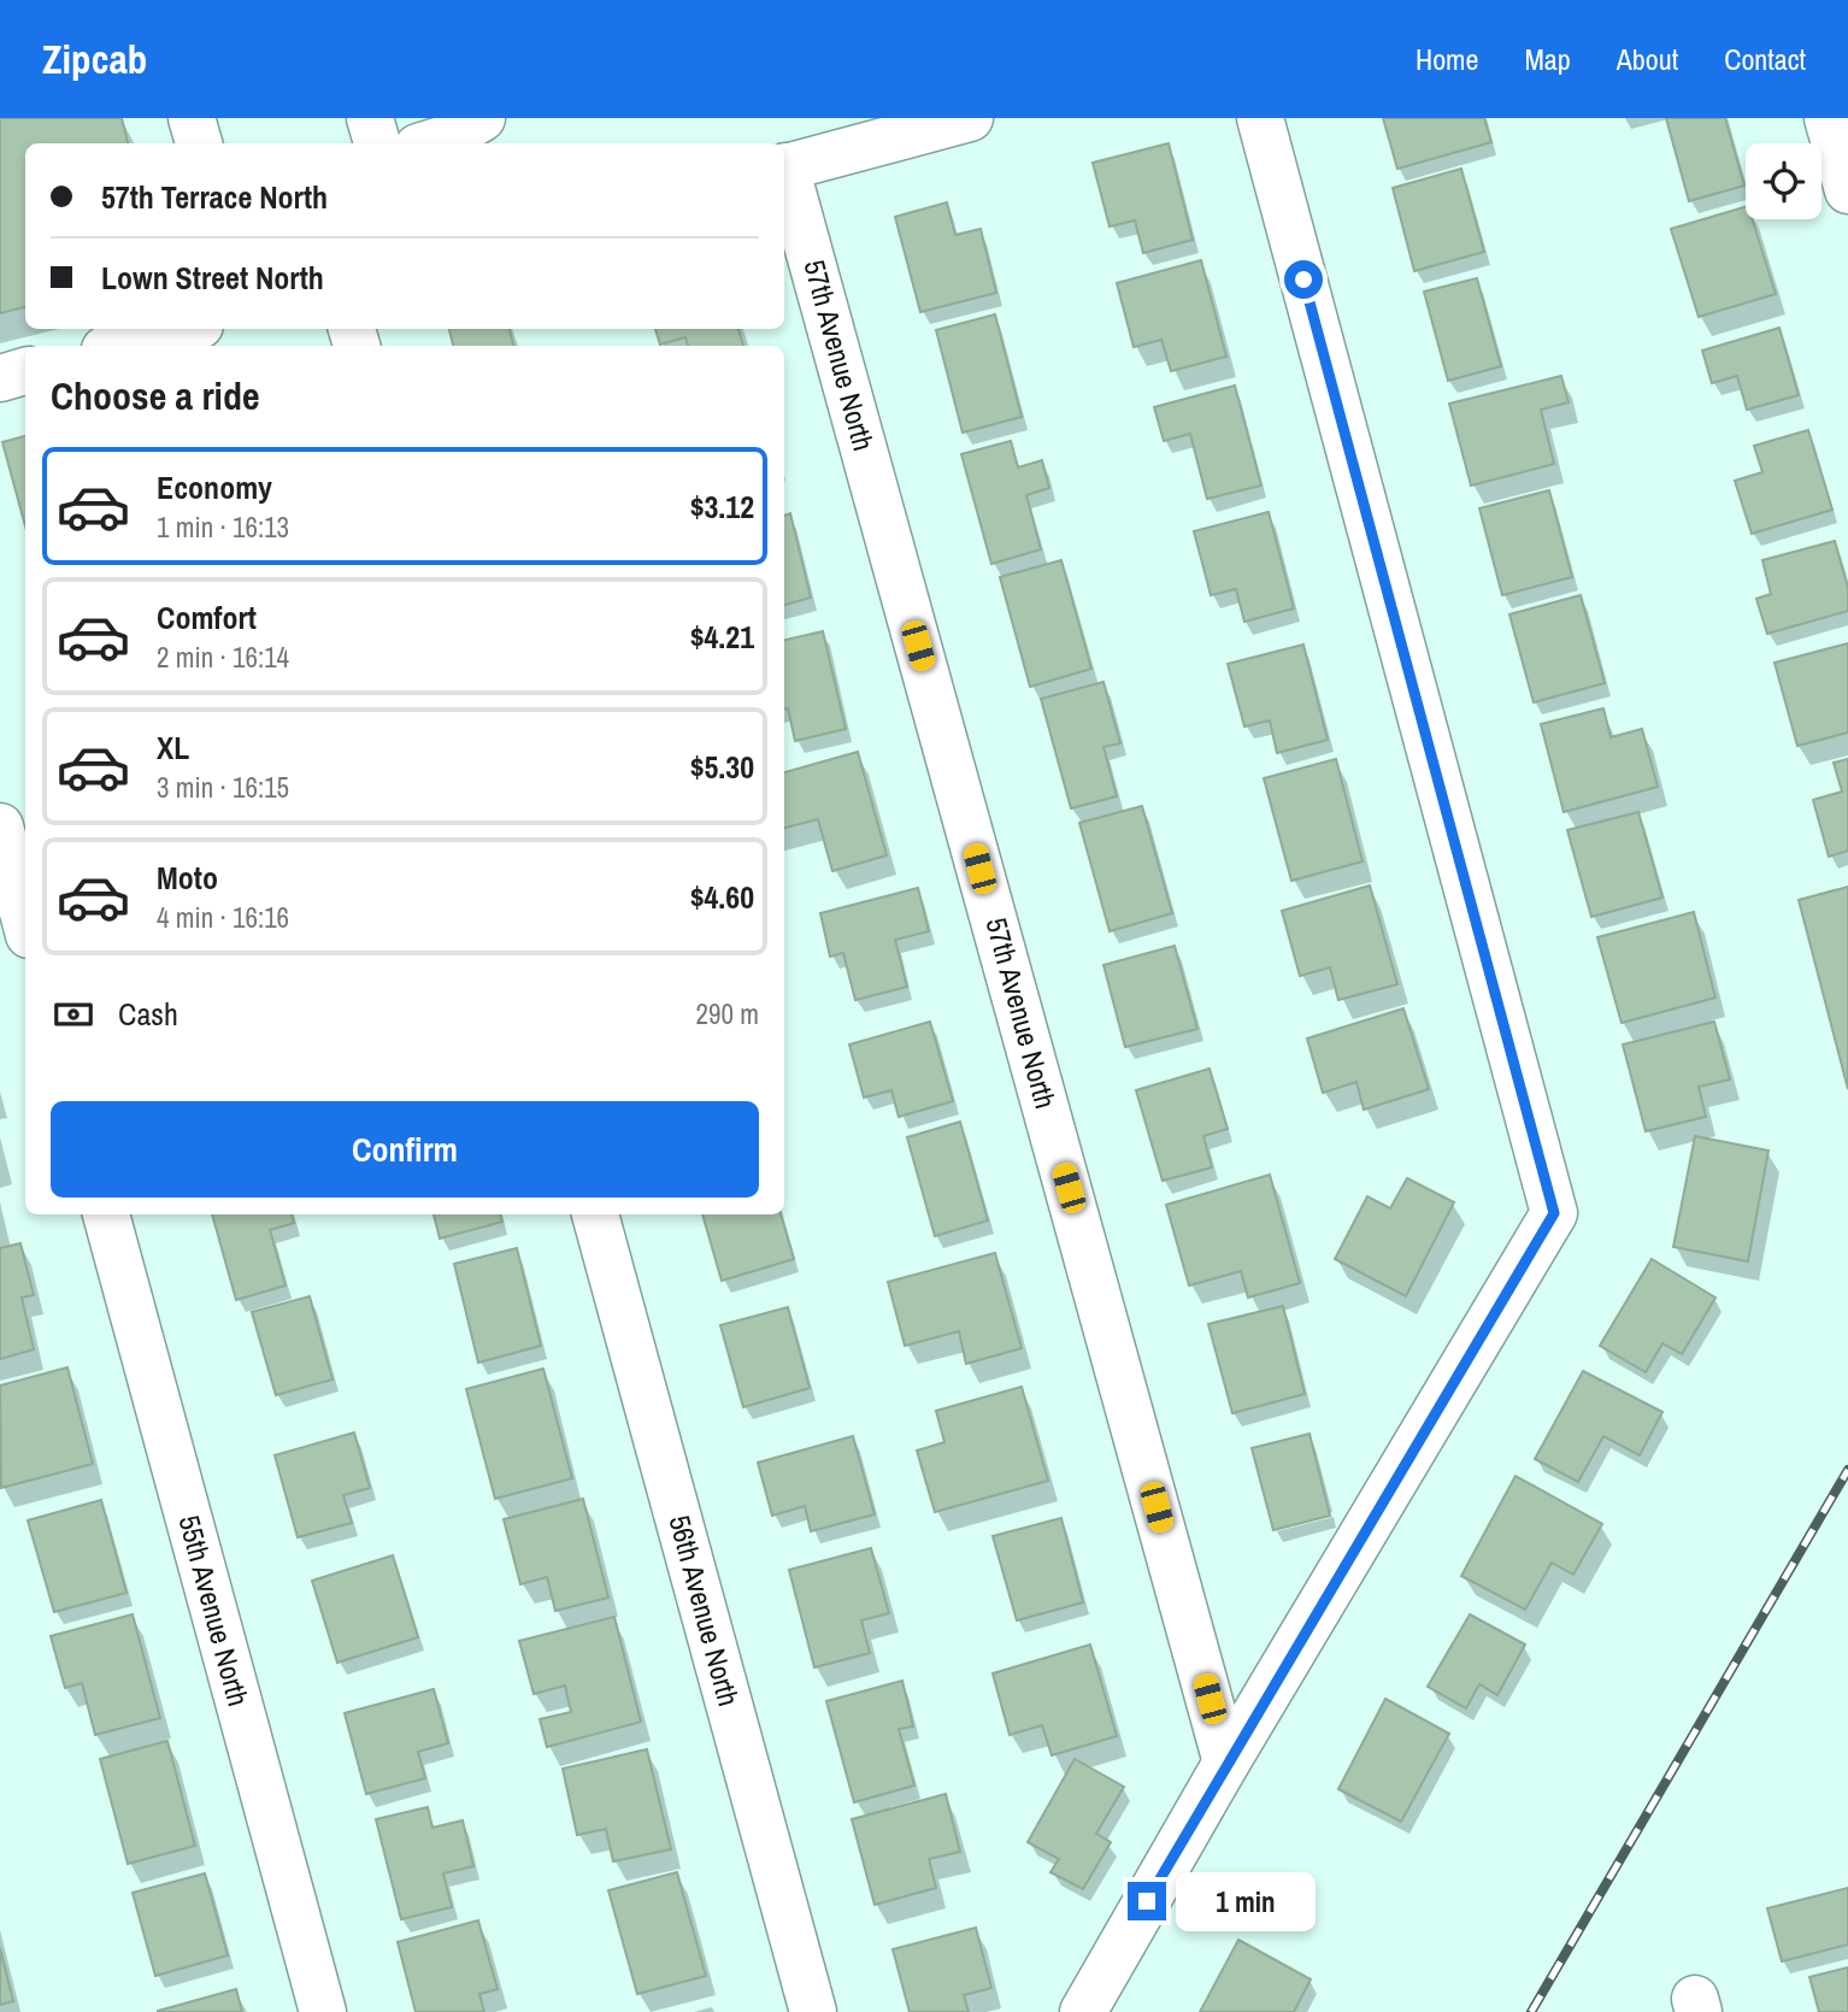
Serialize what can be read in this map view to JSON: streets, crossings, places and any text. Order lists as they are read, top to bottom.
{
  "streets": {
    "street": ["57th Avenue North", "55th Avenue North", "56th Avenue North"]
  },
  "page": {
    "header": "Zipcab",
    "nav": [
      "Home",
      "Map",
      "About",
      "Contact"
    ],
    "banner": ["57th Terrace North", "Lown Street North"],
    "heading": "Choose a ride",
    "list": [
      {
        "name": "Economy",
        "note": "1 min · 16:13",
        "value": "$3.12"
      },
      {
        "name": "Comfort",
        "note": "2 min · 16:14",
        "value": "$4.21"
      },
      {
        "name": "XL",
        "note": "3 min · 16:15",
        "value": "$5.30"
      },
      {
        "name": "Moto",
        "note": "4 min · 16:16",
        "value": "$4.60"
      }
    ],
    "pay": ["Cash", "290 m"],
    "buttons": "Confirm",
    "bubble": "1 min"
  }
}
